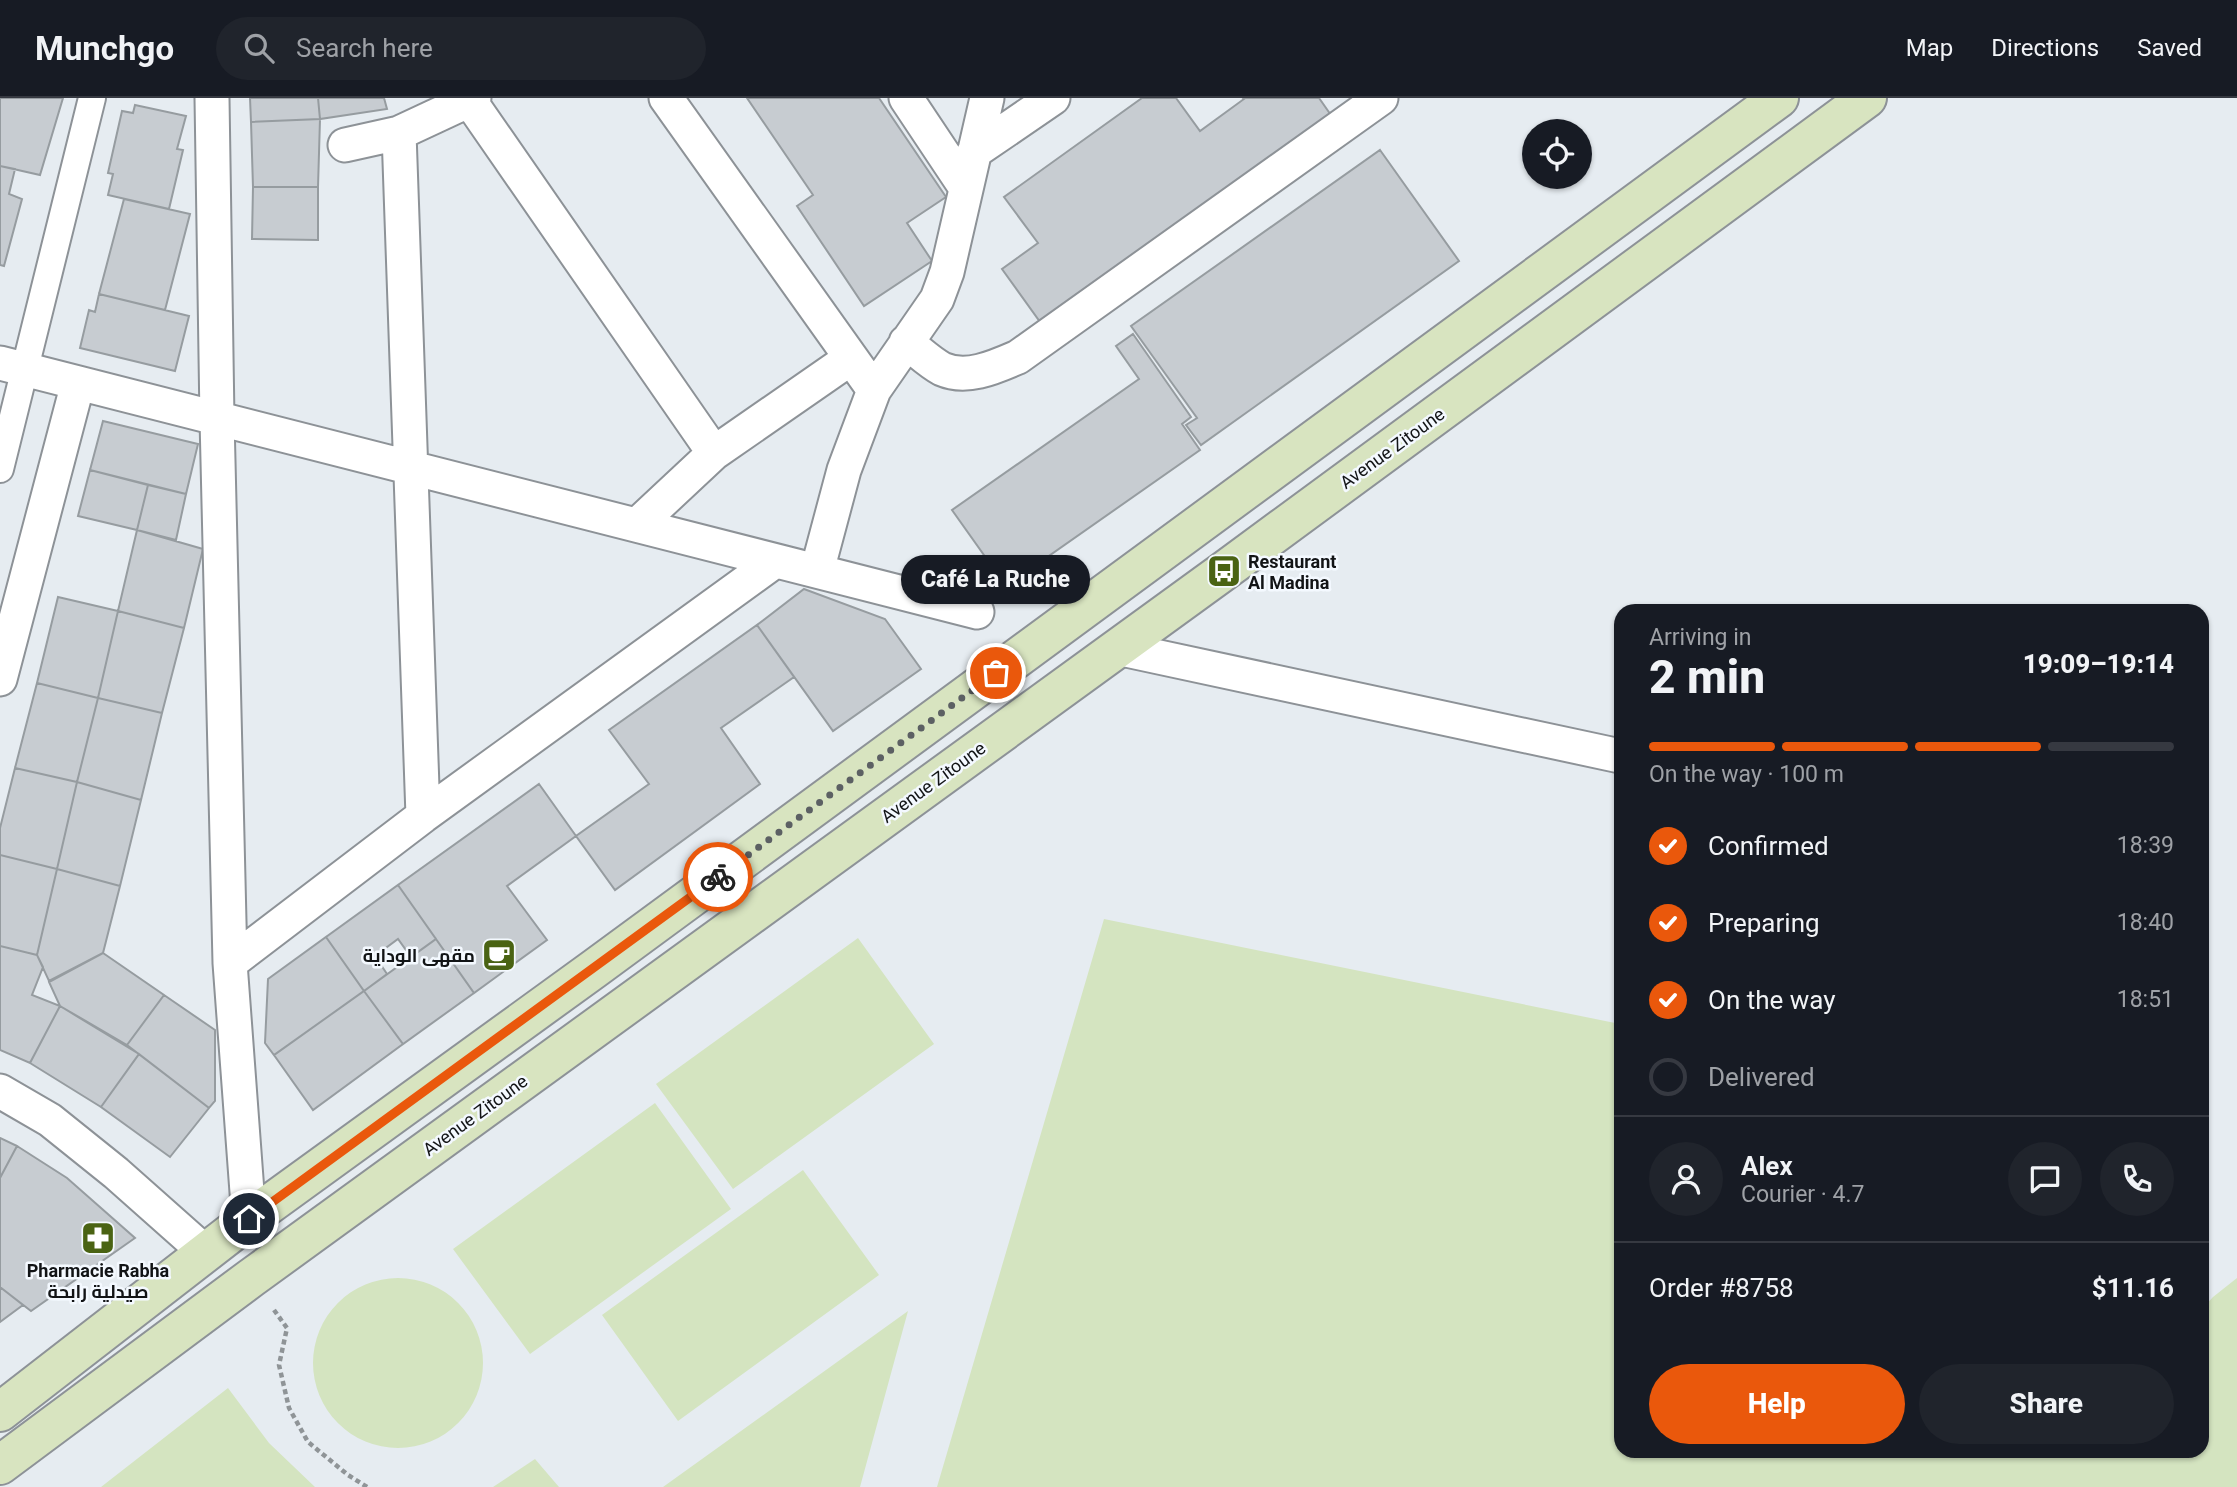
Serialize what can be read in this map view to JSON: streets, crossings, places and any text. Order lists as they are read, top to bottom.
{
  "streets": {
    "main road": ["Avenue Zitoune"]
  },
  "places": {
    "bus stop": ["Restaurant Al Madina"],
    "other": ["Café La Ruche"],
    "cafe": ["مقهى الوداية"],
    "pharmacy": ["Pharmacie Rabha صيدلية رابحة"]
  },
  "page": {
    "header": "Munchgo",
    "search": "Search here",
    "nav": ["Map", "Directions", "Saved"],
    "bubble": "Café La Ruche",
    "heading": ["2 min", "Arriving in", "19:09–19:14"],
    "panel": [
      "Alex",
      "Courier · 4.7",
      "Order #8758",
      "$11.16"
    ],
    "bar": "On the way · 100 m",
    "list": [
      ["Confirmed", "18:39"],
      ["Preparing", "18:40"],
      ["On the way", "18:51"],
      "Delivered"
    ],
    "buttons": ["Help", "Share"]
  }
}
